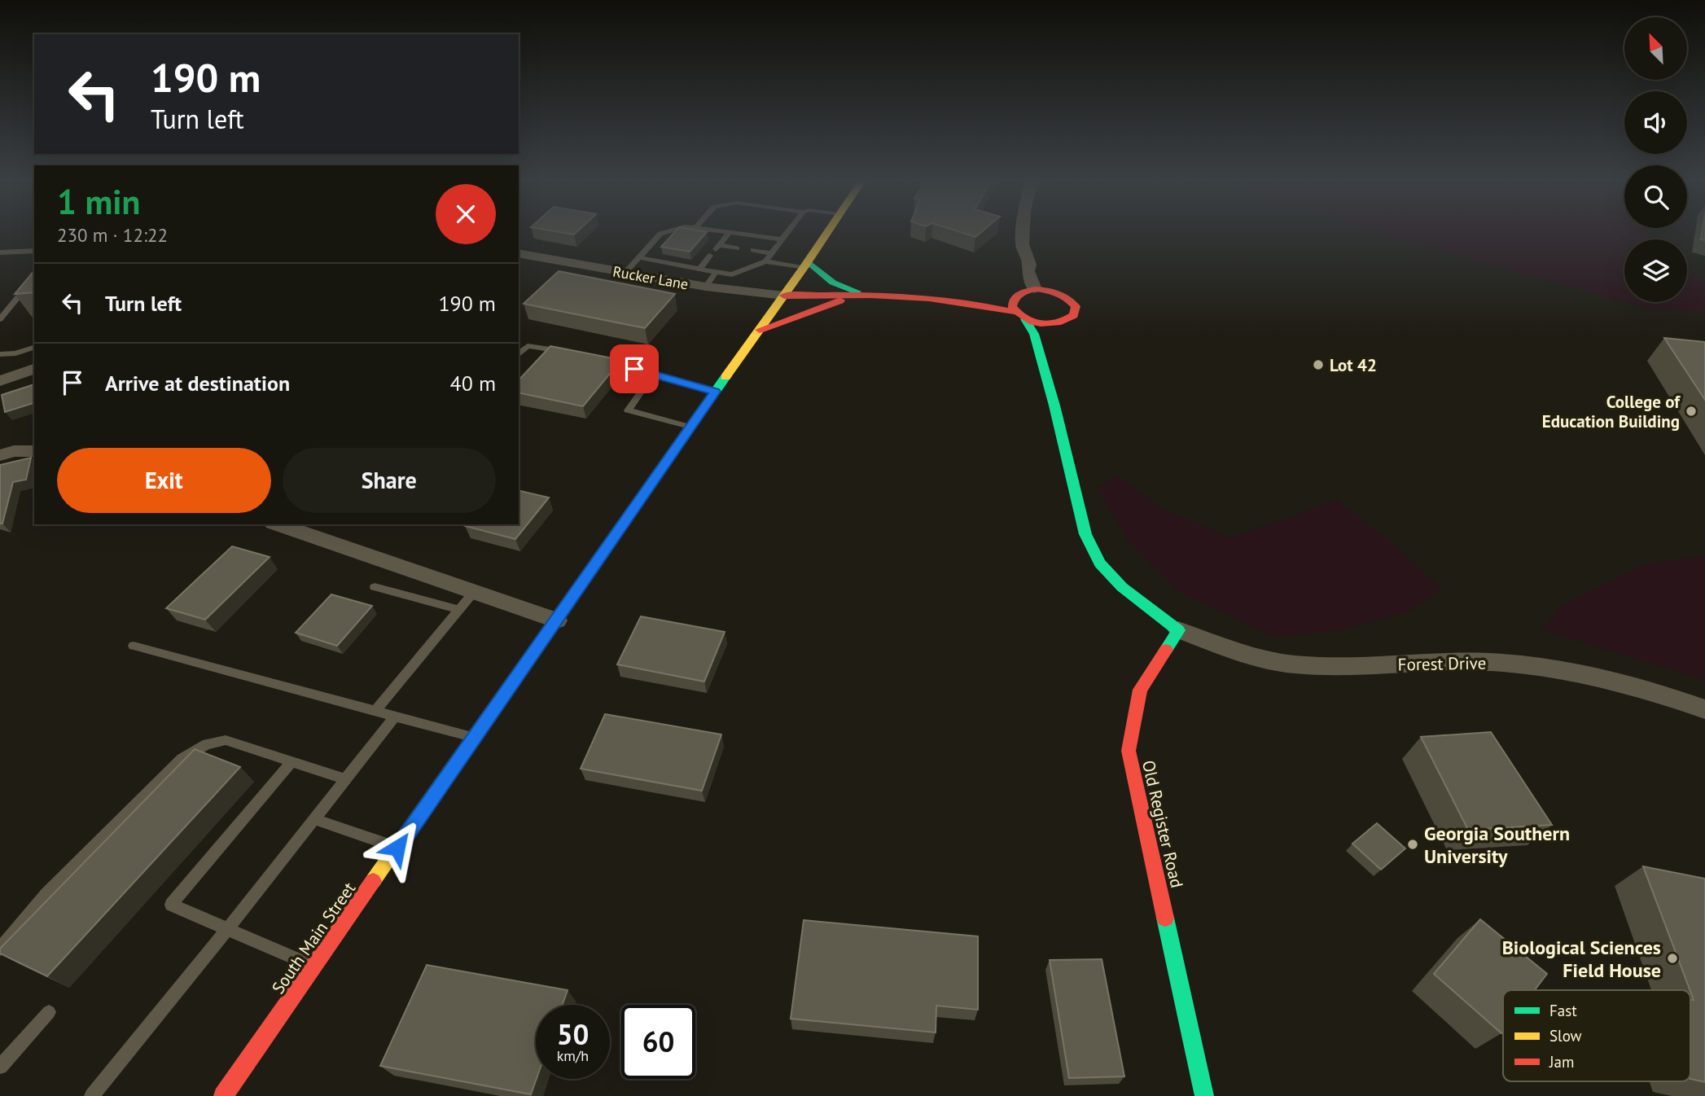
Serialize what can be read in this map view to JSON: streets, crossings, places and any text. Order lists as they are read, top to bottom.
{
  "streets": {
    "street": [
      "Rucker Lane",
      "Forest Drive",
      "Old Register Road",
      "South Main Street"
    ]
  },
  "crossings": [
    ["Rucker Lane", "South Main Street"],
    ["Forest Drive", "Old Register Road"]
  ],
  "places": [
    "Lot 42",
    "College of Education Building",
    "Georgia Southern University",
    "Biological Sciences Field House"
  ],
  "legend": ["Fast", "Slow", "Jam"],
  "north": "top left",
  "page": {
    "turn": ["190 m", "Turn left"],
    "heading": ["1 min", "230 m · 12:22"],
    "list": [
      {
        "name": "Turn left",
        "value": "190 m"
      },
      {
        "name": "Arrive at destination",
        "value": "40 m"
      }
    ],
    "buttons": ["Exit", "Share"],
    "speed": "50 km/h",
    "limit": "60"
  }
}
